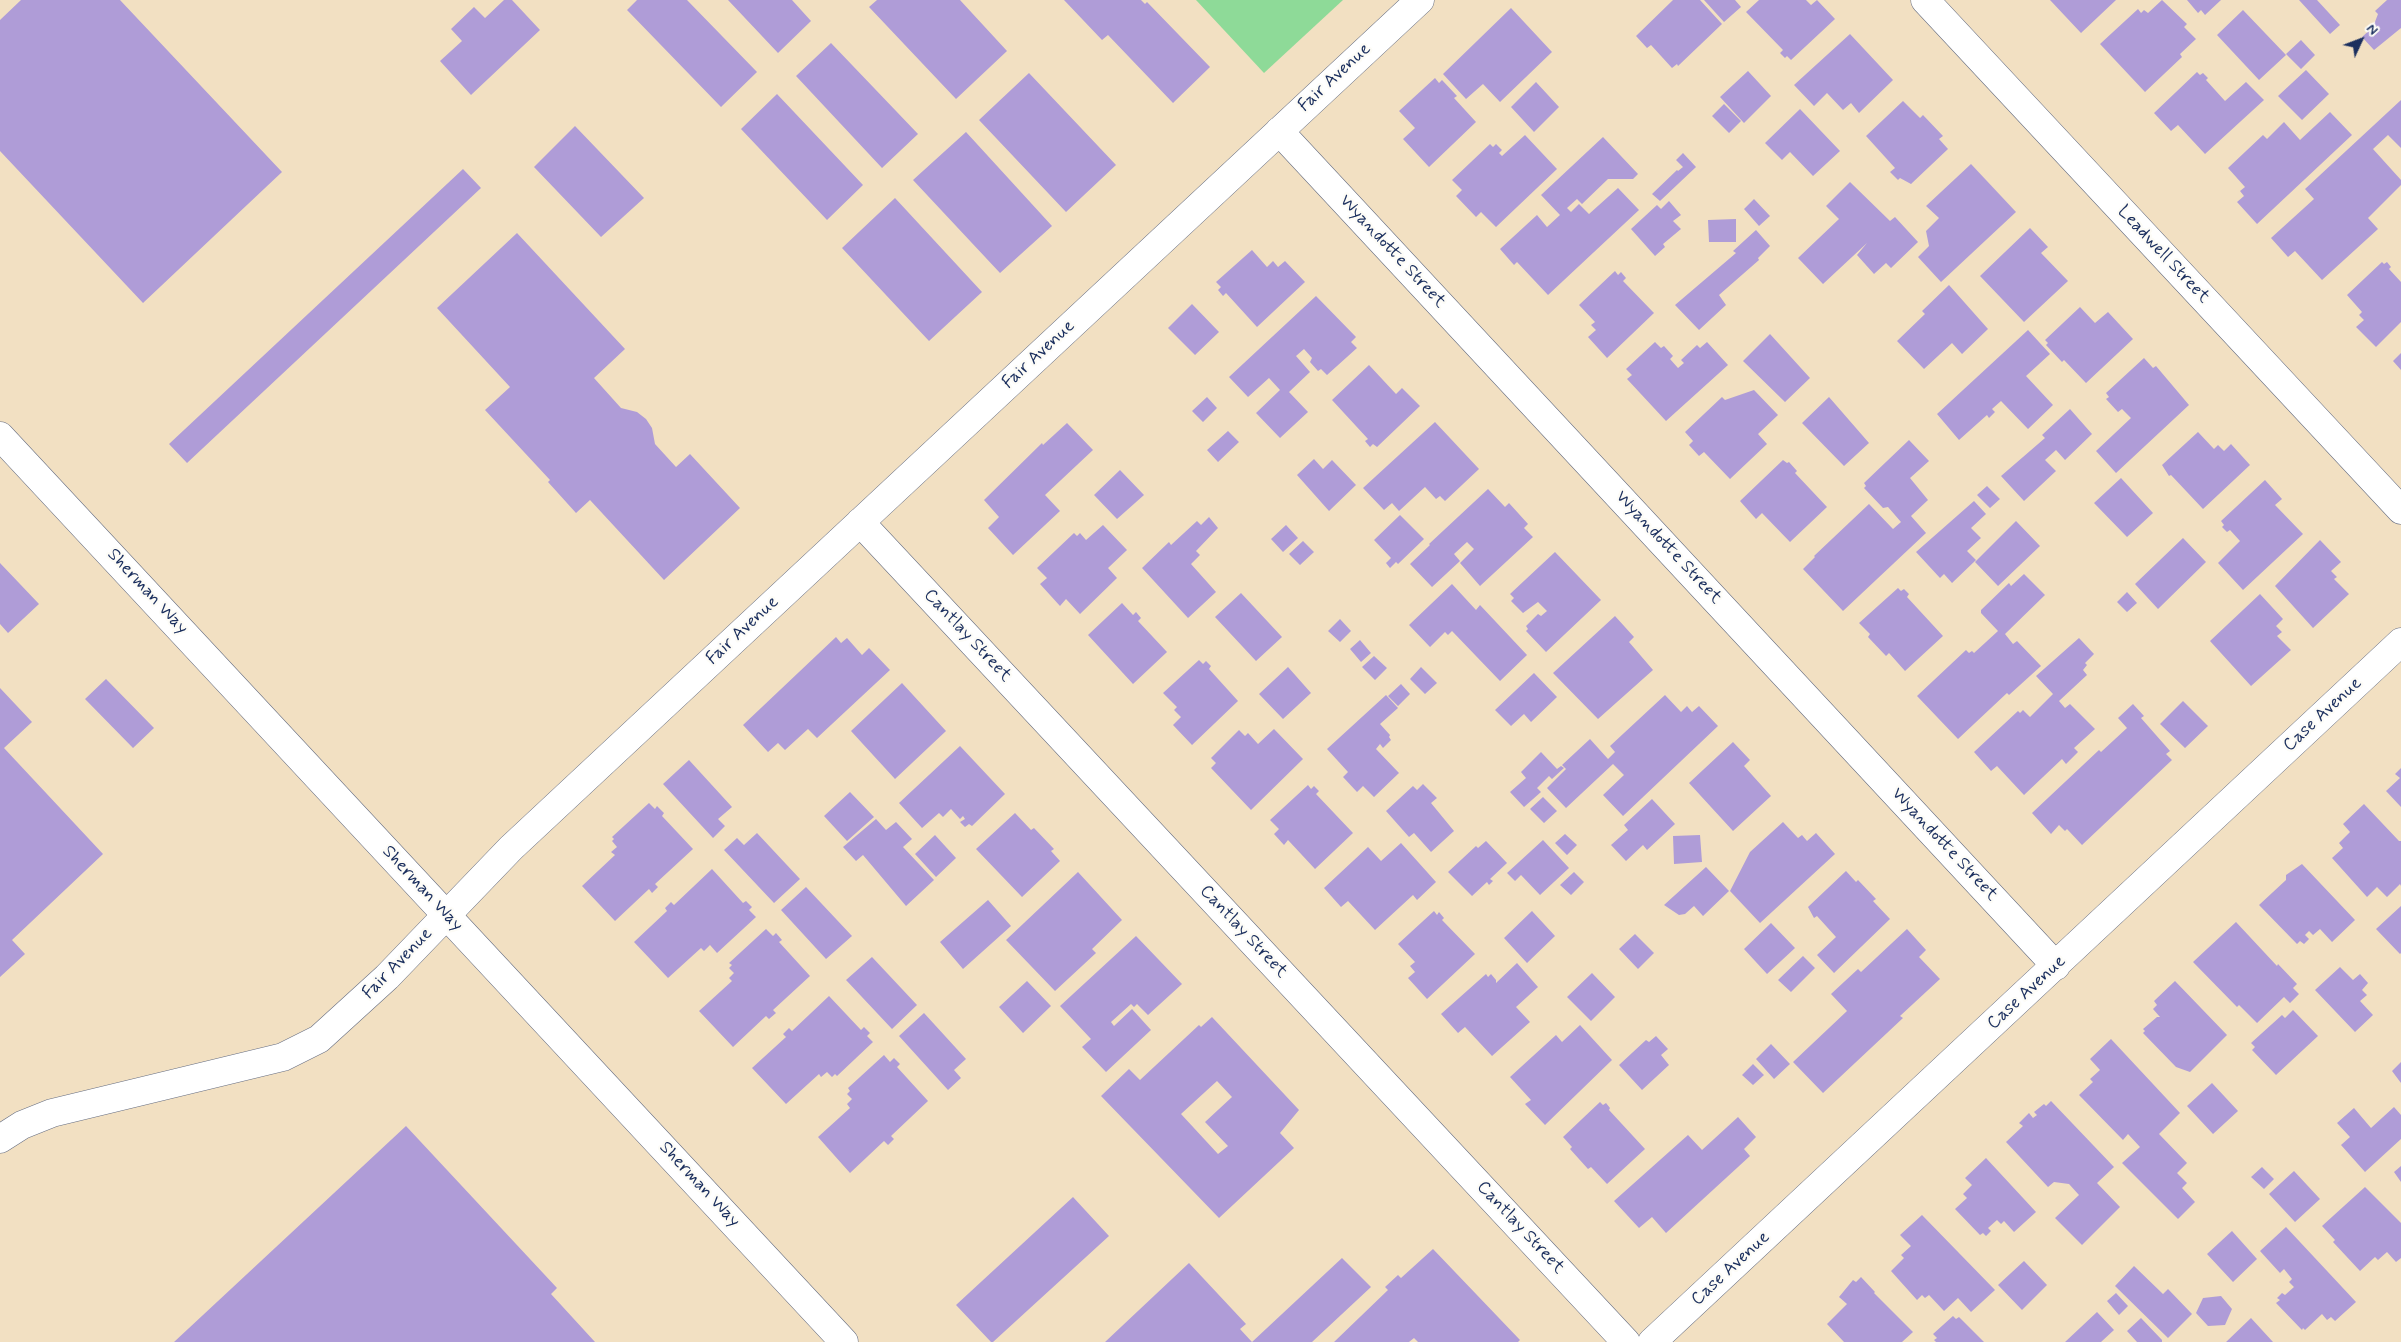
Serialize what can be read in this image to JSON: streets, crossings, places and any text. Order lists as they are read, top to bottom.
{
  "streets": {
    "street": [
      "Fair Avenue",
      "Wyandotte Street",
      "Leadwell Street",
      "Sherman Way",
      "Cantlay Street",
      "Case Avenue"
    ]
  },
  "crossings": [
    ["Fair Avenue", "Wyandotte Street"],
    ["Fair Avenue", "Sherman Way"],
    ["Fair Avenue", "Cantlay Street"],
    ["Wyandotte Street", "Case Avenue"]
  ],
  "north": "top right"
}
